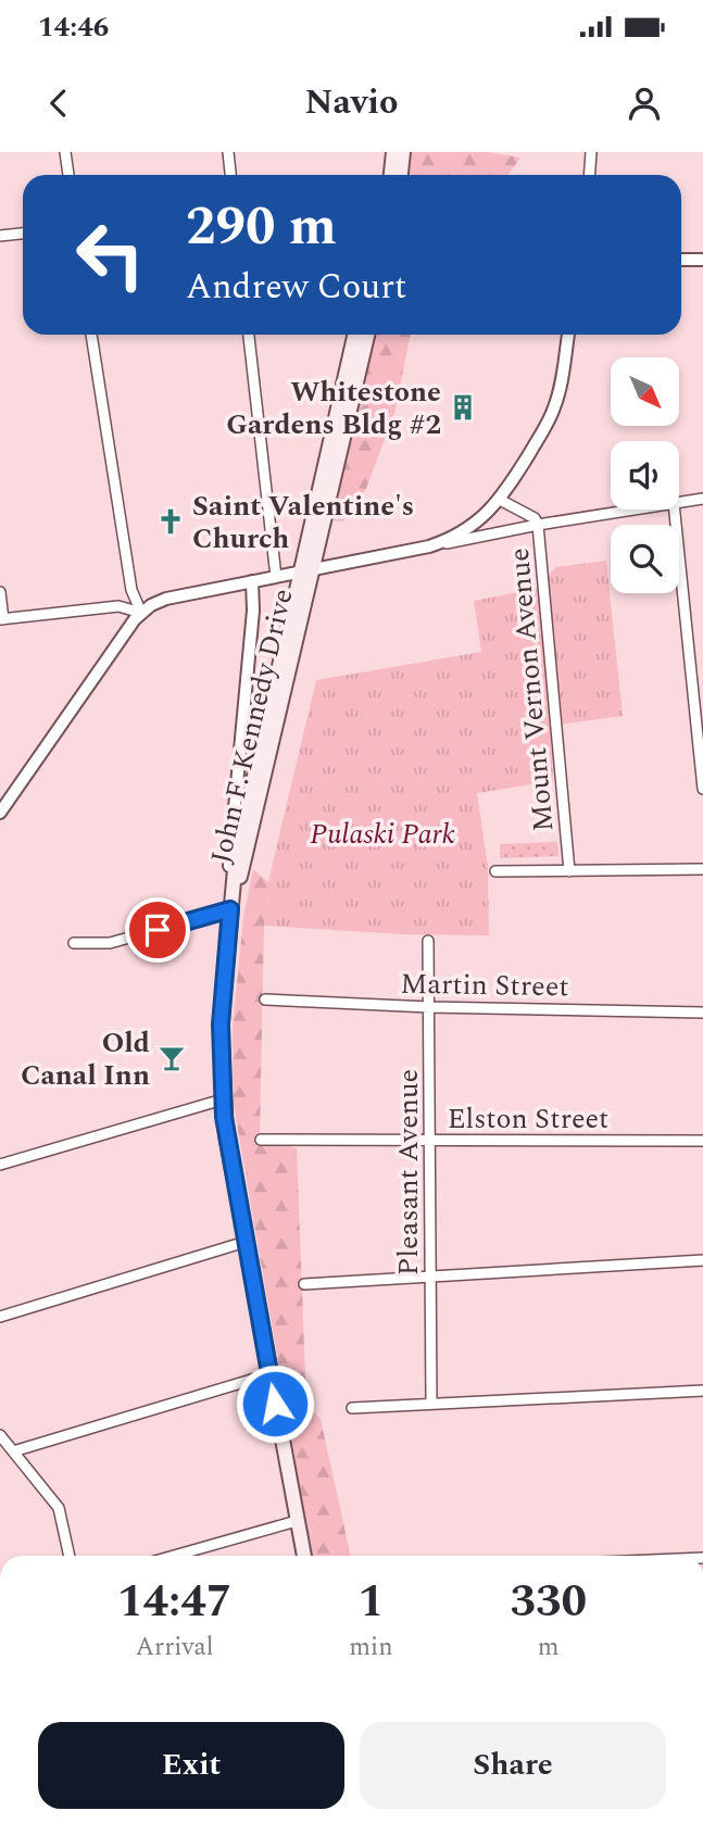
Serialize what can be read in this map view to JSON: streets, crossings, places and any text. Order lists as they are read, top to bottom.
{
  "streets": {
    "main road": ["John F. Kennedy Drive"],
    "street": [
      "Mount Vernon Avenue",
      "Martin Street",
      "Elston Street",
      "Pleasant Avenue"
    ]
  },
  "crossings": [
    ["Martin Street", "Pleasant Avenue"],
    ["Elston Street", "Pleasant Avenue"]
  ],
  "parks": ["Pulaski Park"],
  "places": {
    "building": ["Whitestone Gardens Bldg #2"],
    "church": ["Saint Valentine's Church"],
    "bar": ["Old Canal Inn"]
  },
  "north": "bottom right",
  "page": {
    "status": "14:46",
    "header": "Navio",
    "turn": ["290 m", "Andrew Court"],
    "eta": [
      "14:47",
      "Arrival",
      "1",
      "min",
      "330",
      "m"
    ],
    "buttons": ["Exit", "Share"]
  }
}
